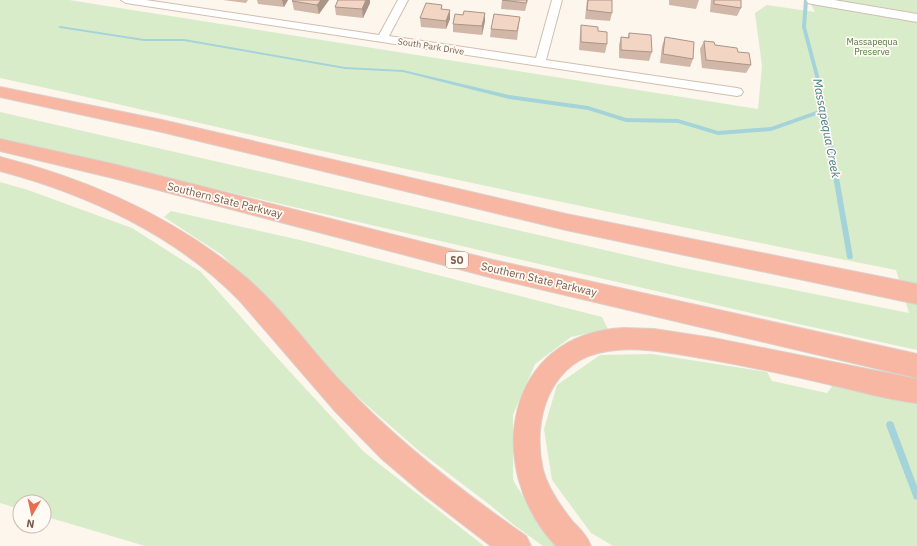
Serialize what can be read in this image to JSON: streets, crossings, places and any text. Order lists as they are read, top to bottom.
{
  "streets": {
    "highway": ["Southern State Parkway", "SO"],
    "street": ["South Park Drive"]
  },
  "water": ["Massapequa Creek"],
  "parks": ["Massapequa Preserve"],
  "north": "bottom"
}
